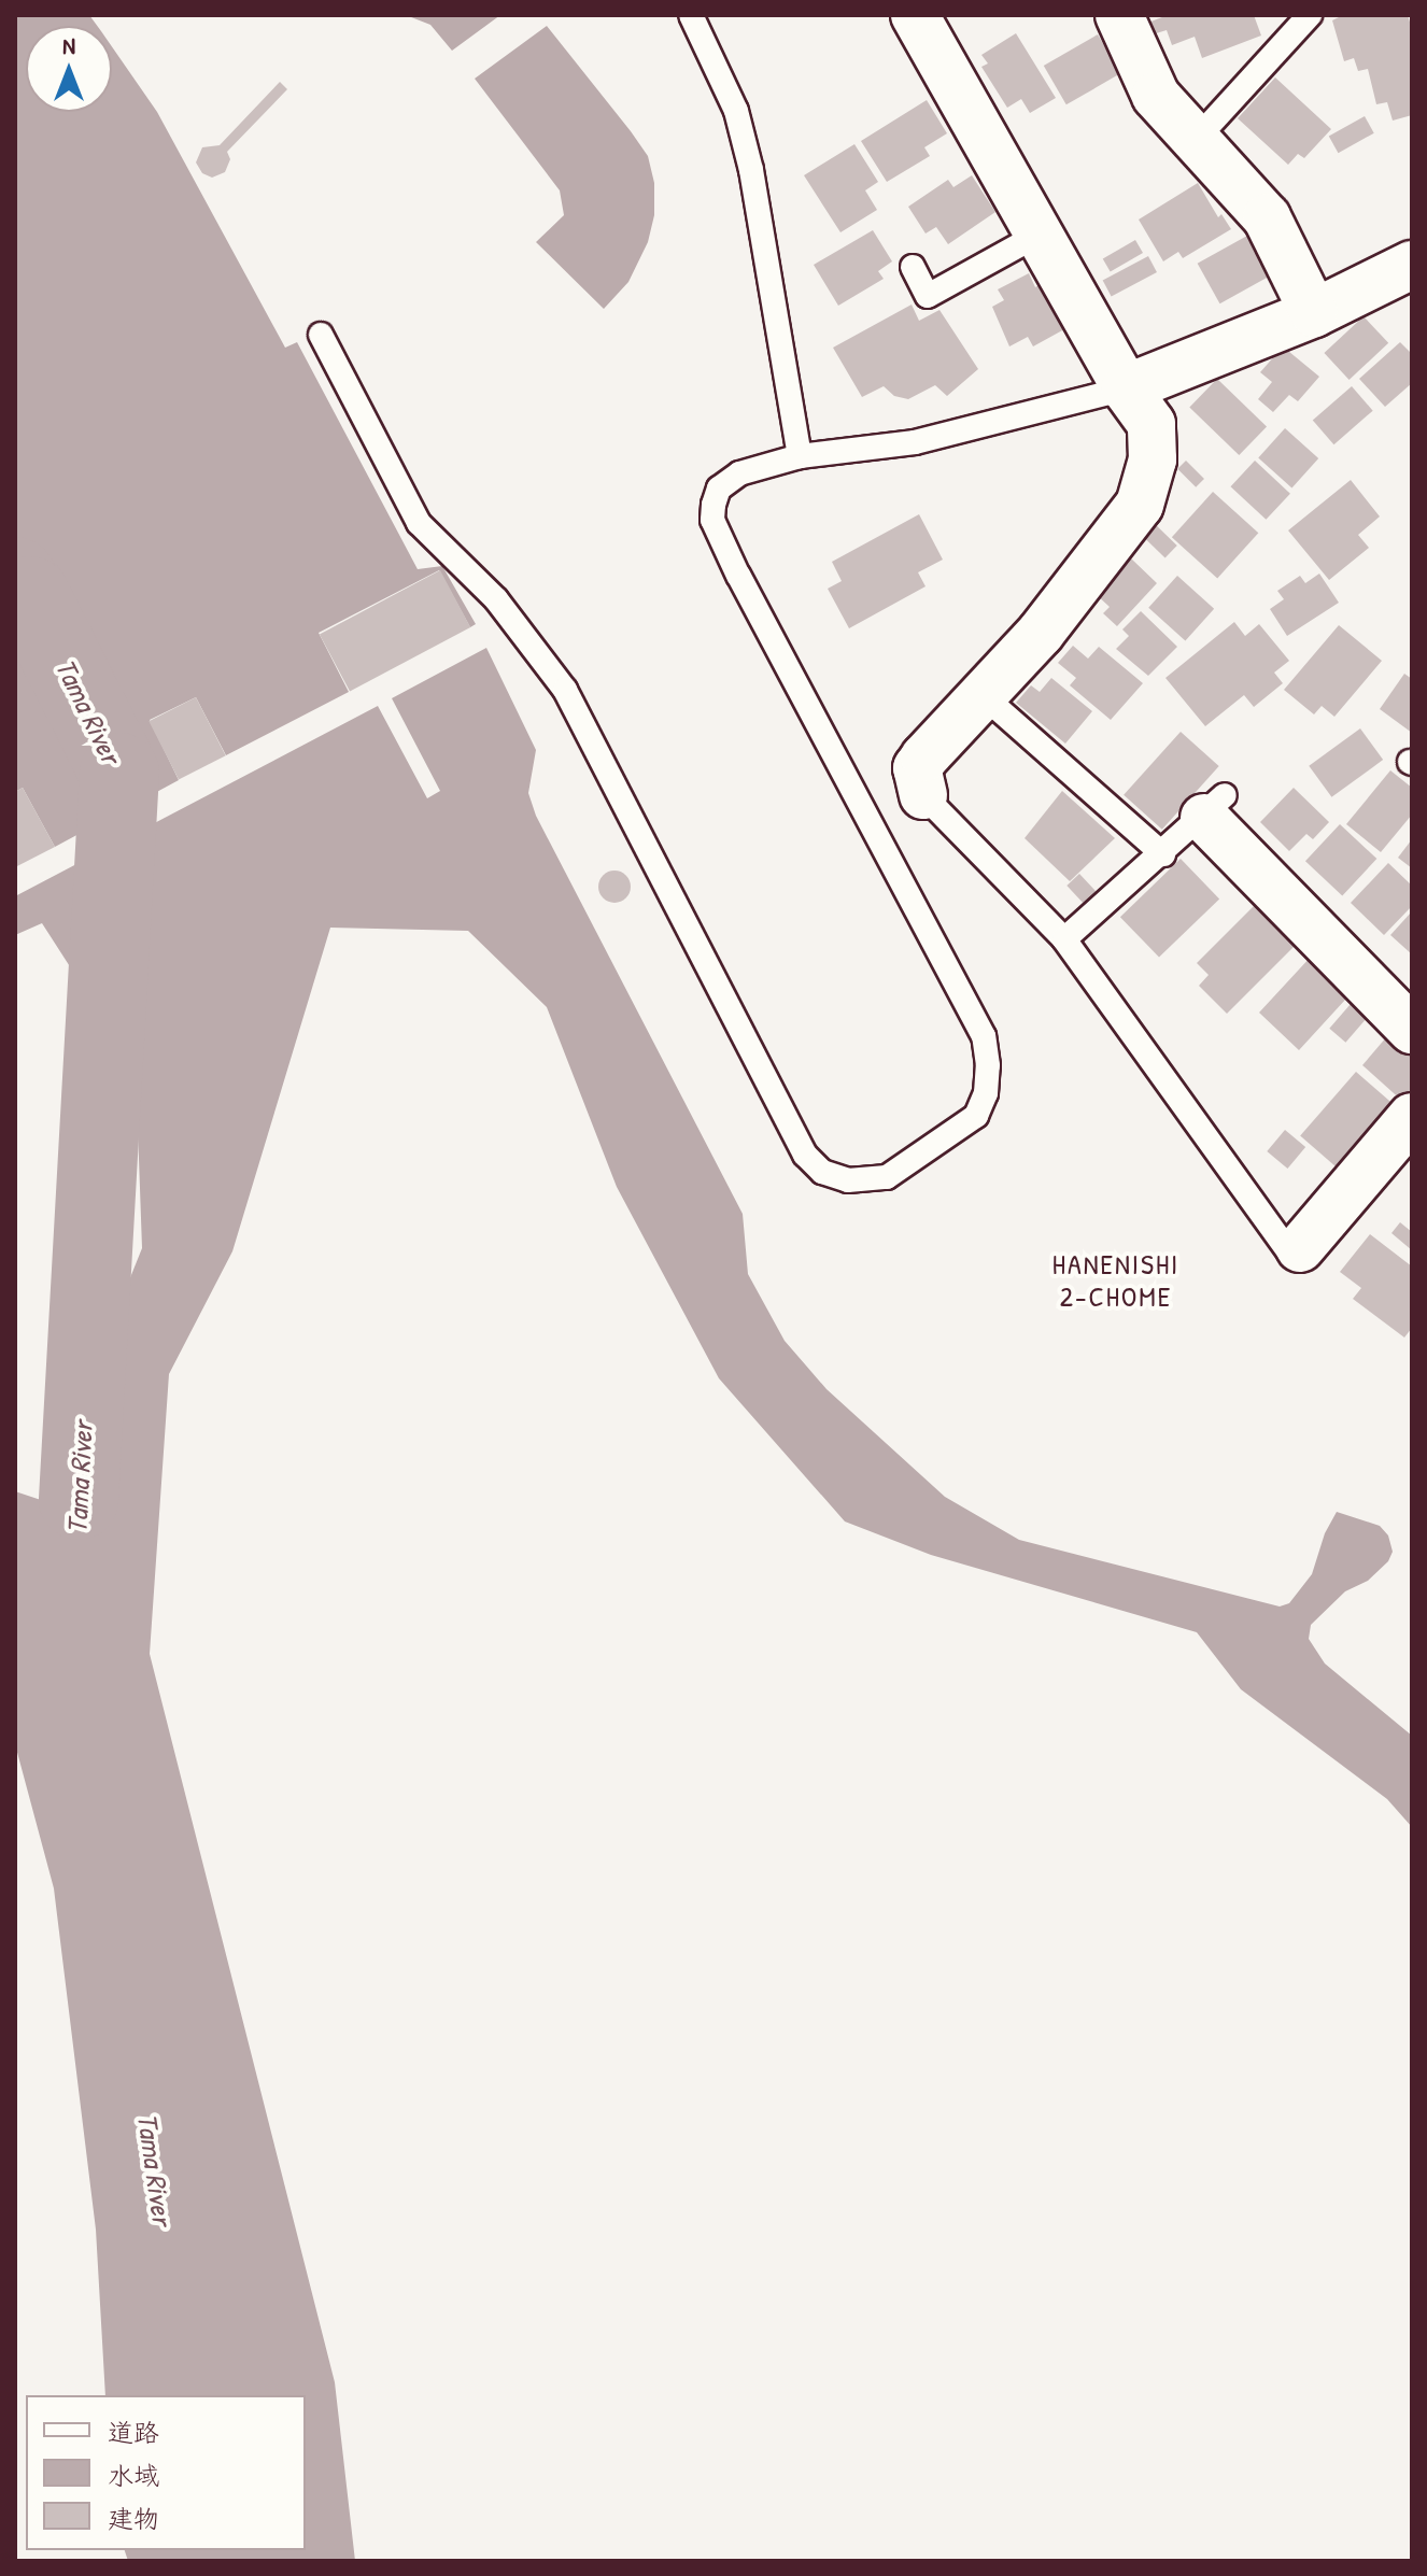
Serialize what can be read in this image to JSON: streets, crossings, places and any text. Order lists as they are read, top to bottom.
{
  "districts": ["HANENISHI 2-CHOME"],
  "water": ["Tama River"],
  "legend": ["道路", "水域", "建物"],
  "north": "top"
}
